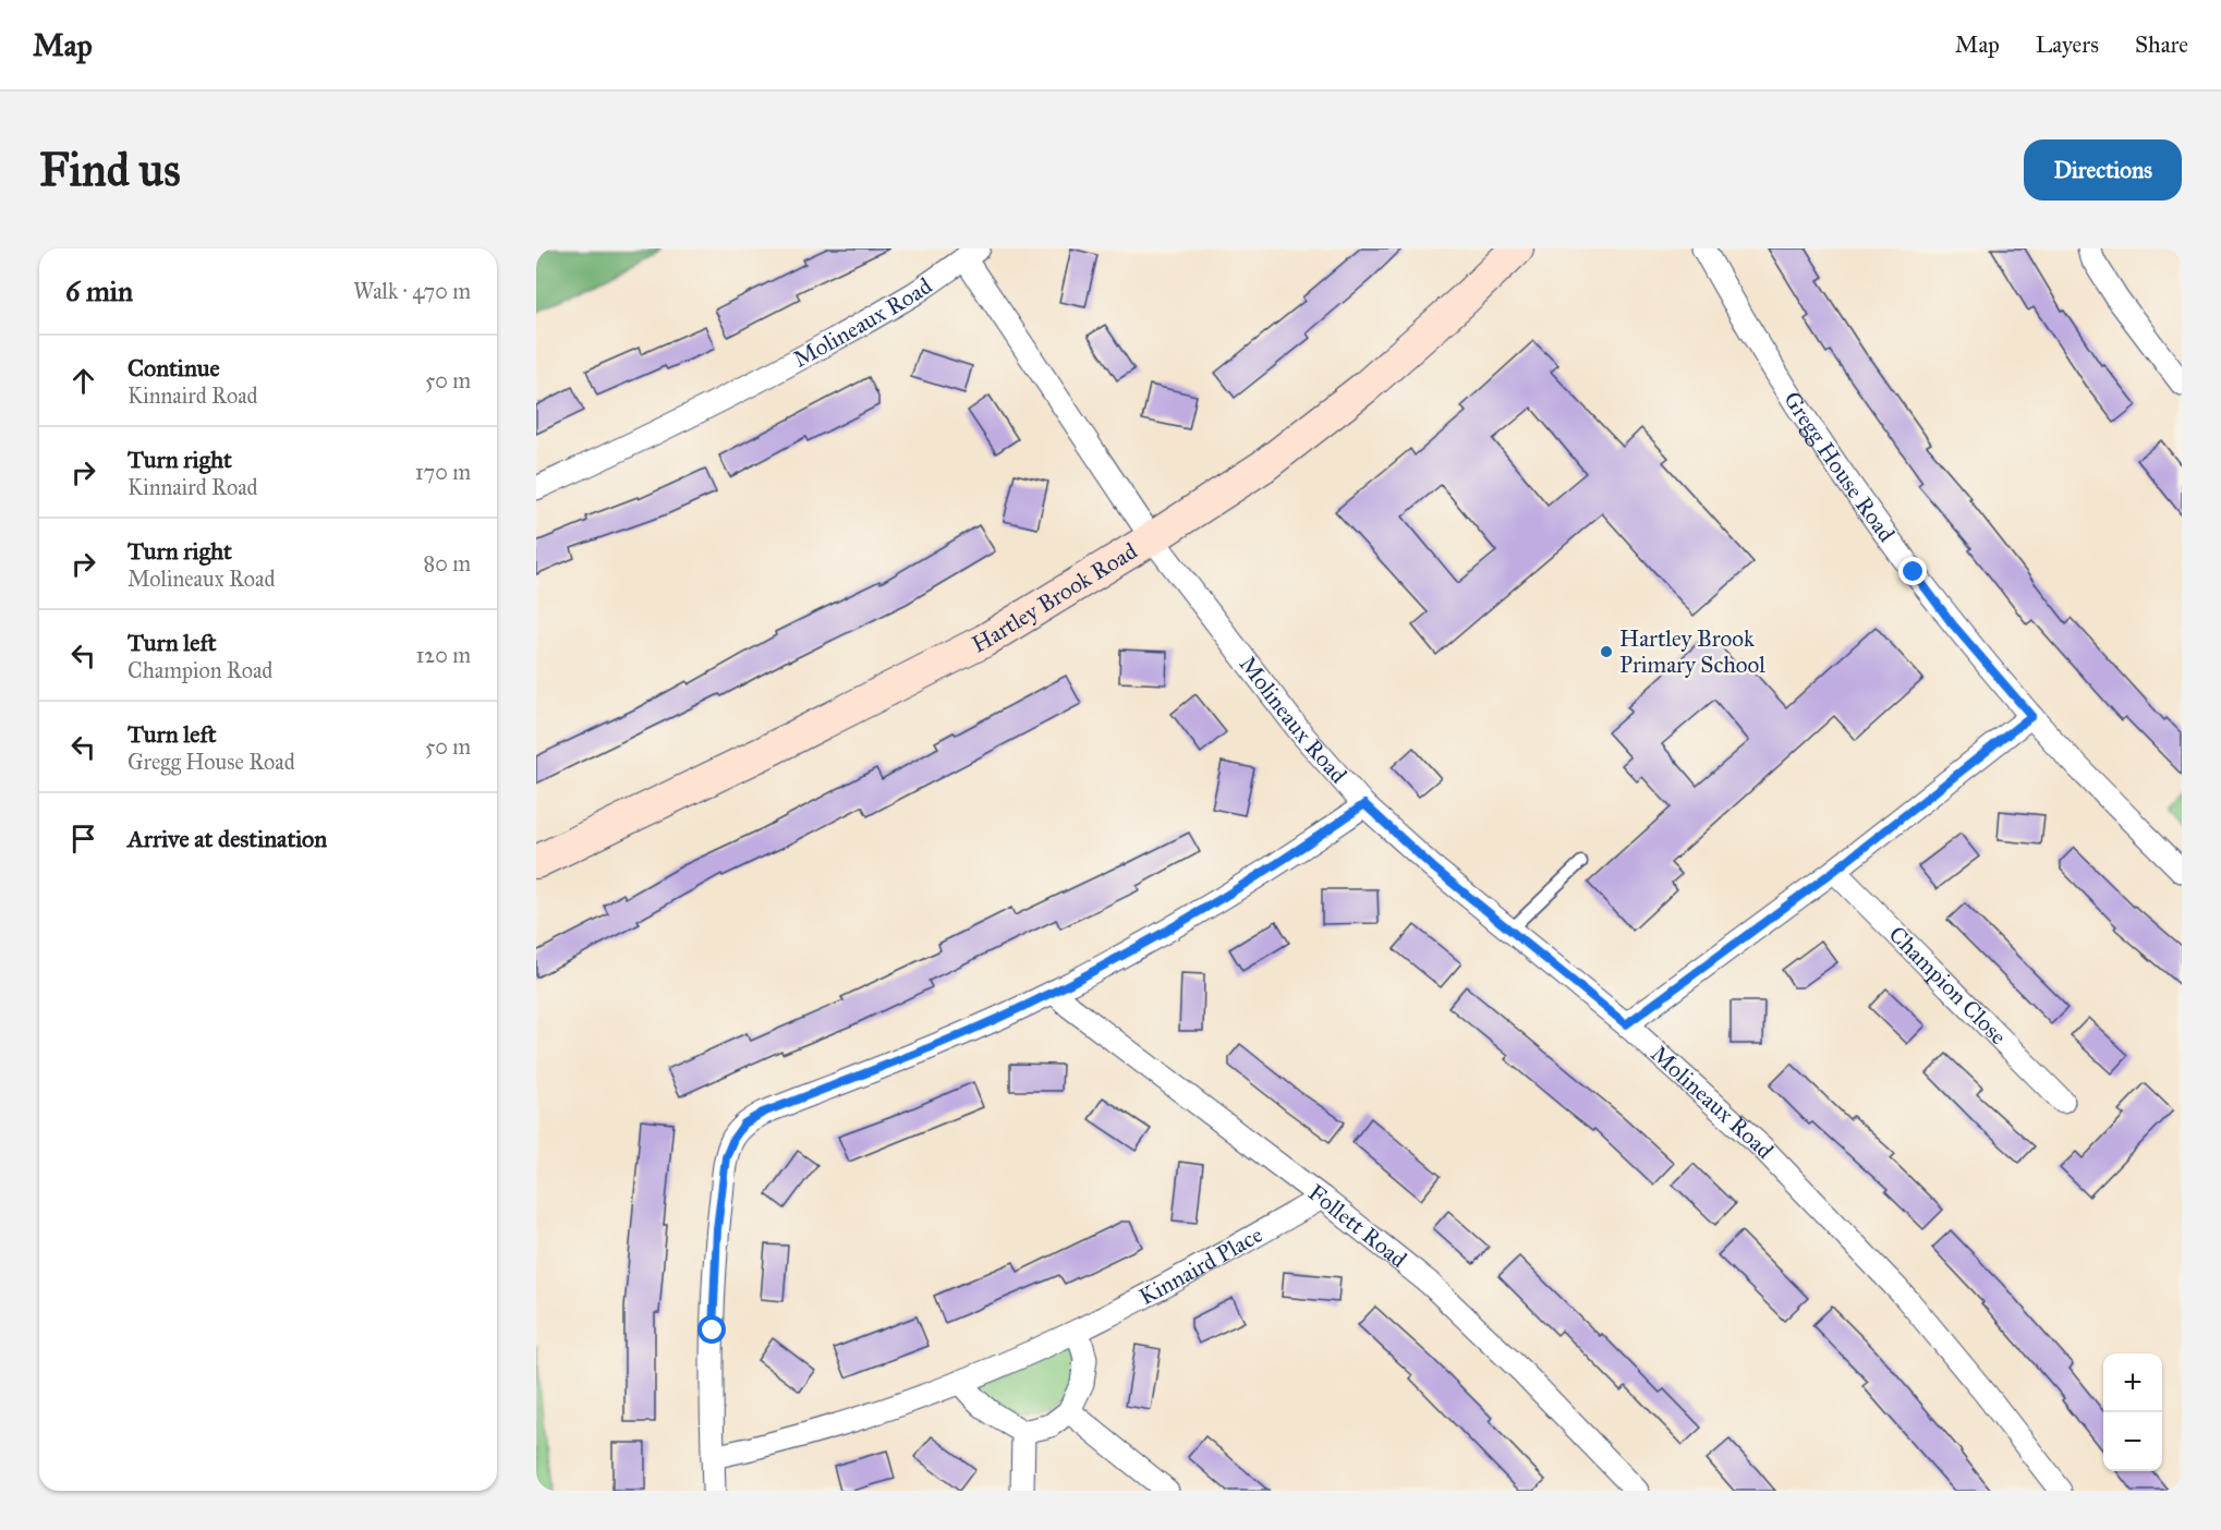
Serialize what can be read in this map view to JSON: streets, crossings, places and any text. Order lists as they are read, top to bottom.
{
  "streets": {
    "street": [
      "Molineaux Road",
      "Gregg House Road",
      "Hartley Brook Road",
      "Champion Close",
      "Follett Road",
      "Kinnaird Place"
    ]
  },
  "crossings": [
    ["Molineaux Road", "Hartley Brook Road"],
    ["Follett Road", "Kinnaird Place"]
  ],
  "places": ["Hartley Brook Primary School"],
  "page": {
    "header": "Map",
    "nav": ["Map", "Layers", "Share"],
    "buttons": "Directions",
    "title": "Find us",
    "heading": ["6 min", "Walk · 470 m"],
    "list": [
      ["Continue", "Kinnaird Road", "50 m"],
      ["Turn right", "Kinnaird Road", "170 m"],
      ["Turn right", "Molineaux Road", "80 m"],
      ["Turn left", "Champion Road", "120 m"],
      ["Turn left", "Gregg House Road", "50 m"],
      "Arrive at destination"
    ],
    "map_buttons": ["+", "−"]
  }
}
